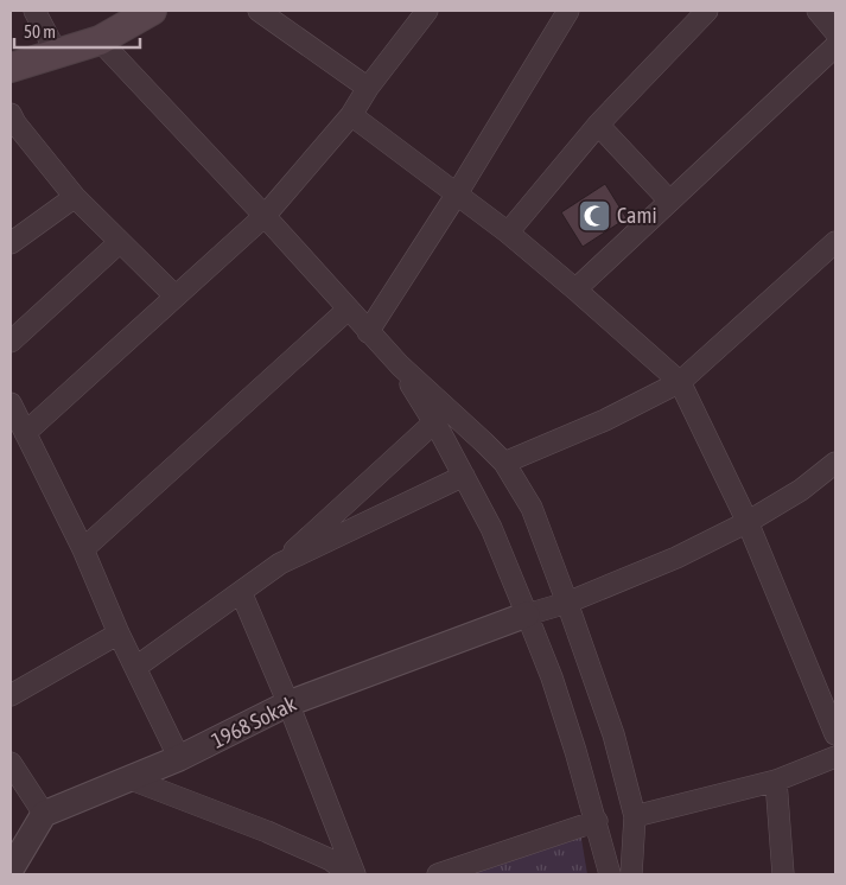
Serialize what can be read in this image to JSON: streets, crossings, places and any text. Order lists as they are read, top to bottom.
{
  "streets": {
    "street": ["1968 Sokak"]
  },
  "places": {
    "mosque": ["Cami"]
  },
  "scale_bar": "50 m"
}
